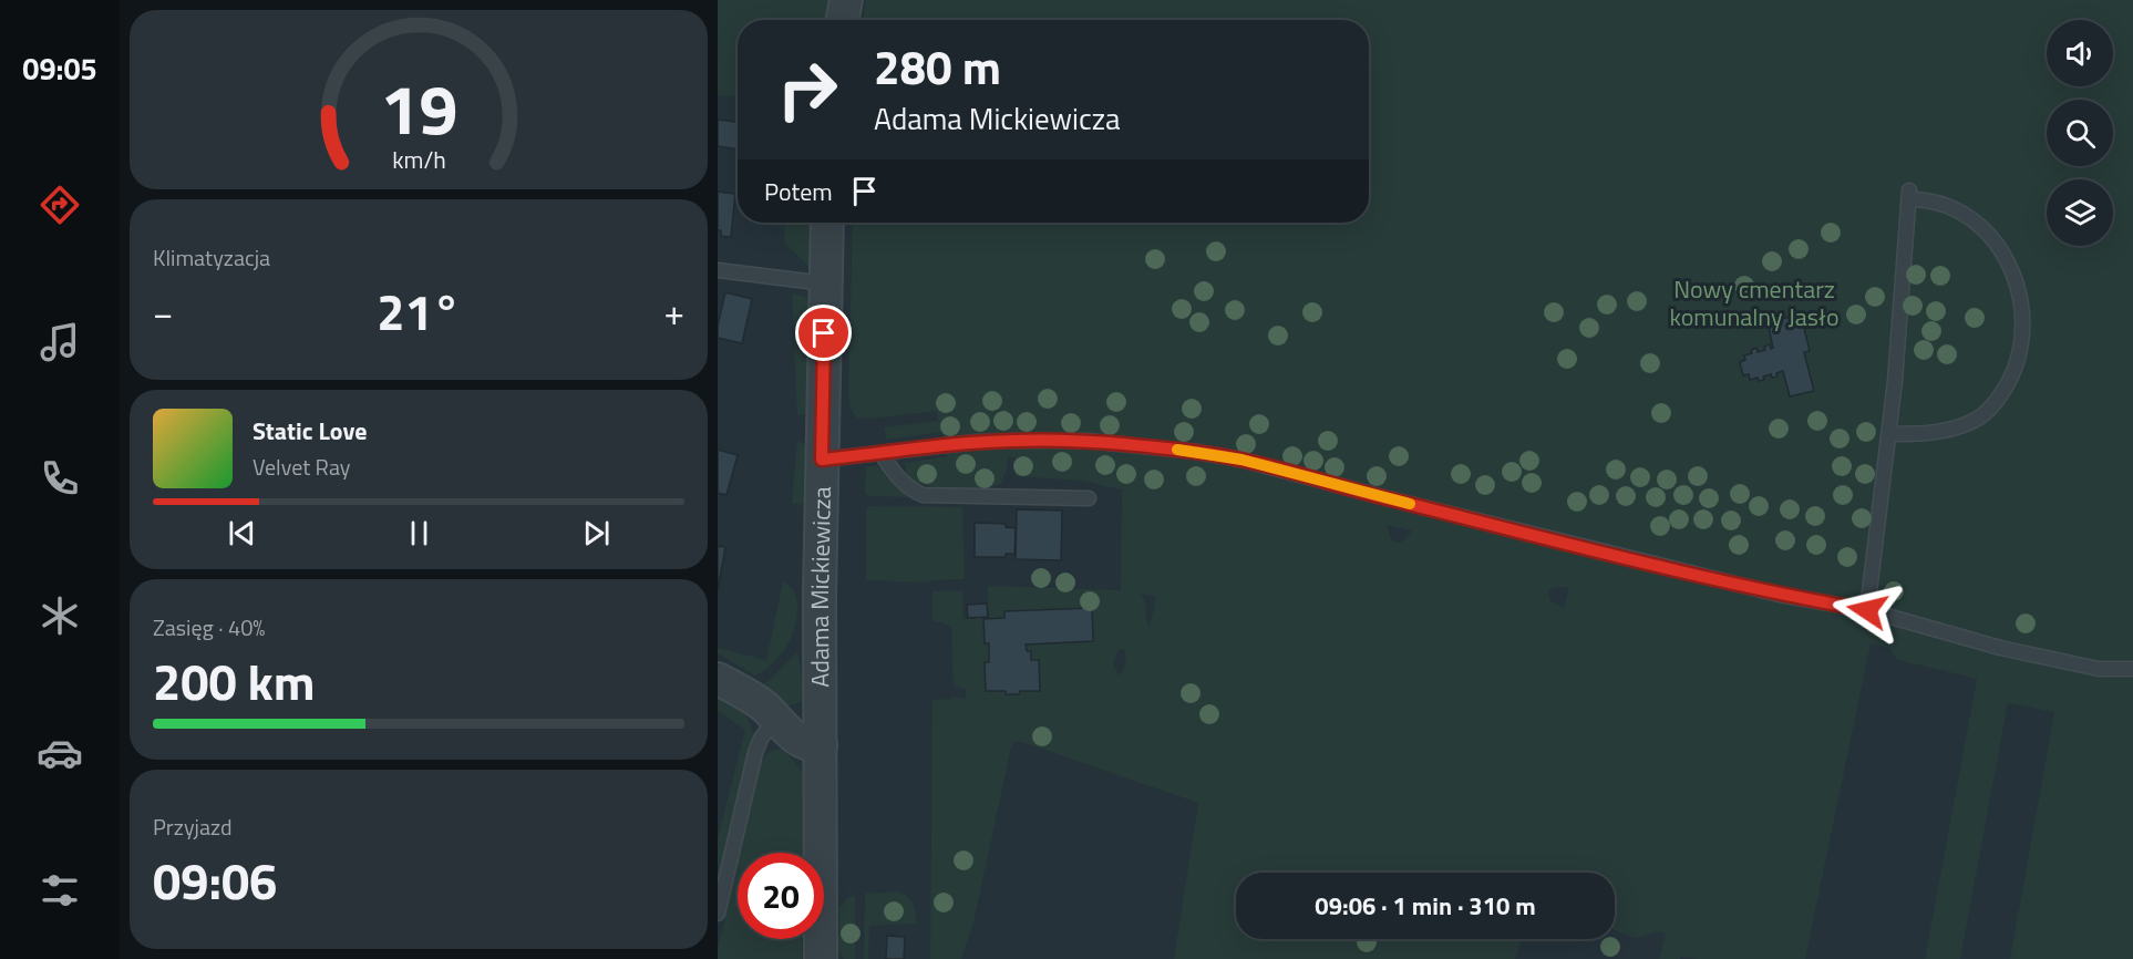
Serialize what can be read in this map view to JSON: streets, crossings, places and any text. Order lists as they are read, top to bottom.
{
  "streets": {
    "street": ["Adama Mickiewicza"]
  },
  "parks": ["Nowy cmentarz komunalny Jasło"],
  "page": {
    "tabs": "09:05",
    "turn": ["280 m", "Adama Mickiewicza"],
    "then": "Potem",
    "tile": [
      "Klimatyzacja",
      ["Zasięg · 40%", "200 km"],
      ["Przyjazd", "09:06"]
    ],
    "heat": ["−", "21°", "+"],
    "song": ["Static Love", "Velvet Ray"],
    "limit": "20",
    "trip": "09:06 · 1 min · 310 m",
    "gauge": ["19", "km/h"]
  }
}
